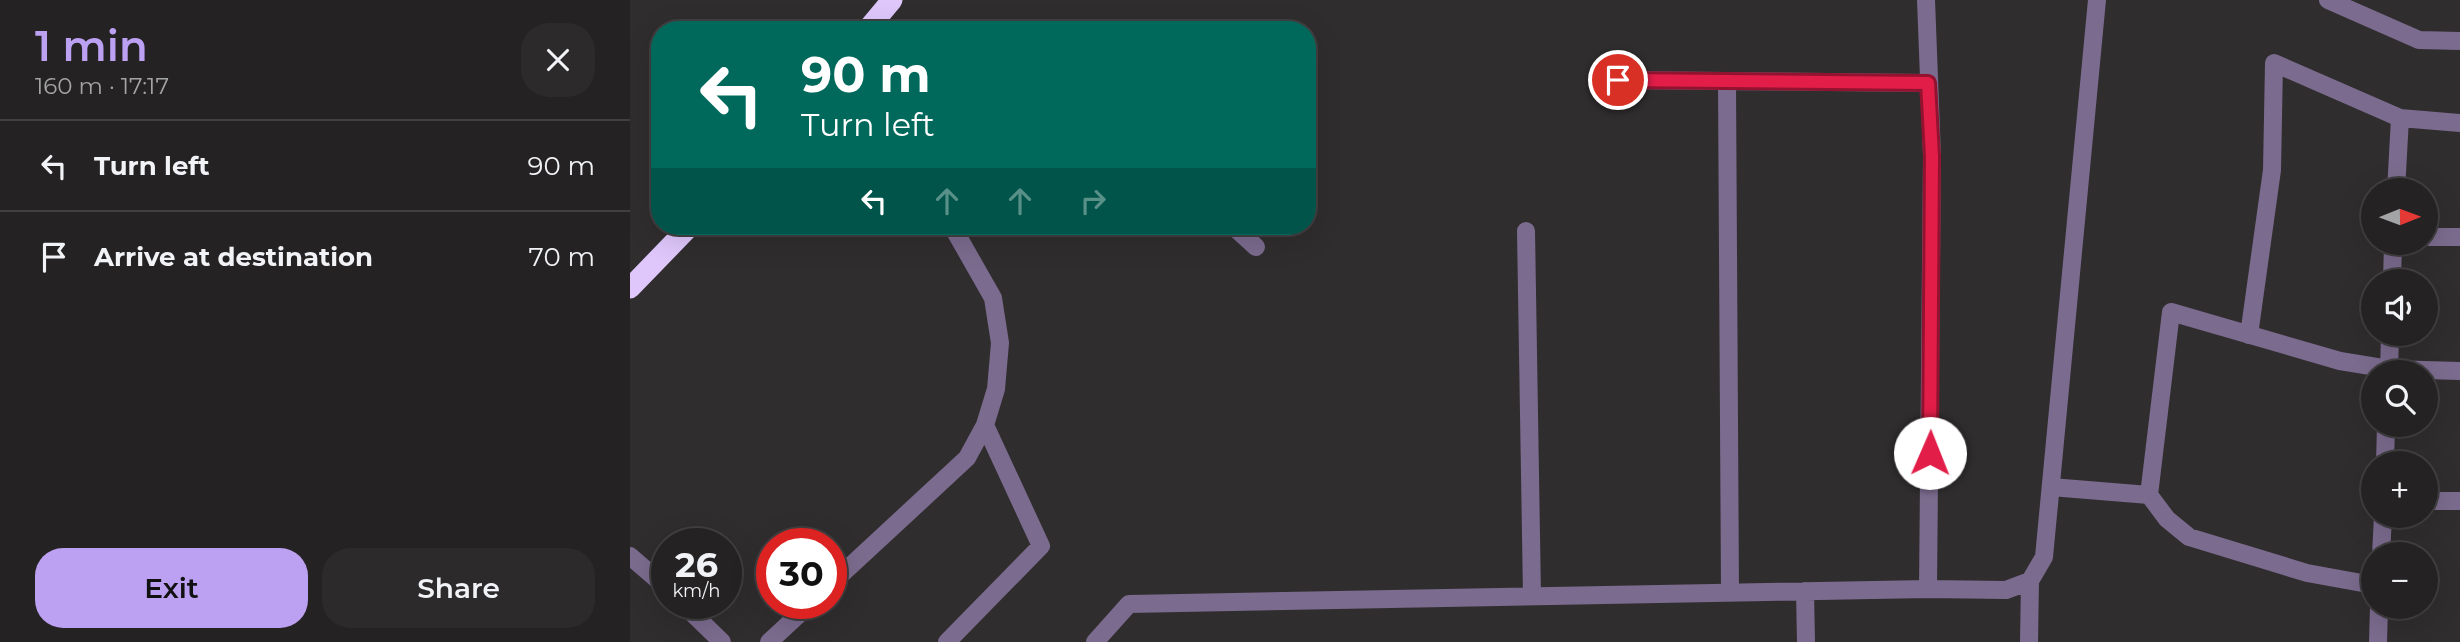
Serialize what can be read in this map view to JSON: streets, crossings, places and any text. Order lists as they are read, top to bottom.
{
  "north": "right",
  "page": {
    "heading": ["1 min", "160 m · 17:17"],
    "turn": ["90 m", "Turn left"],
    "list": [
      {
        "name": "Turn left",
        "value": "90 m"
      },
      {
        "name": "Arrive at destination",
        "value": "70 m"
      }
    ],
    "map_buttons": ["+", "−"],
    "speed": "26 km/h",
    "limit": "30",
    "buttons": ["Exit", "Share"]
  }
}
